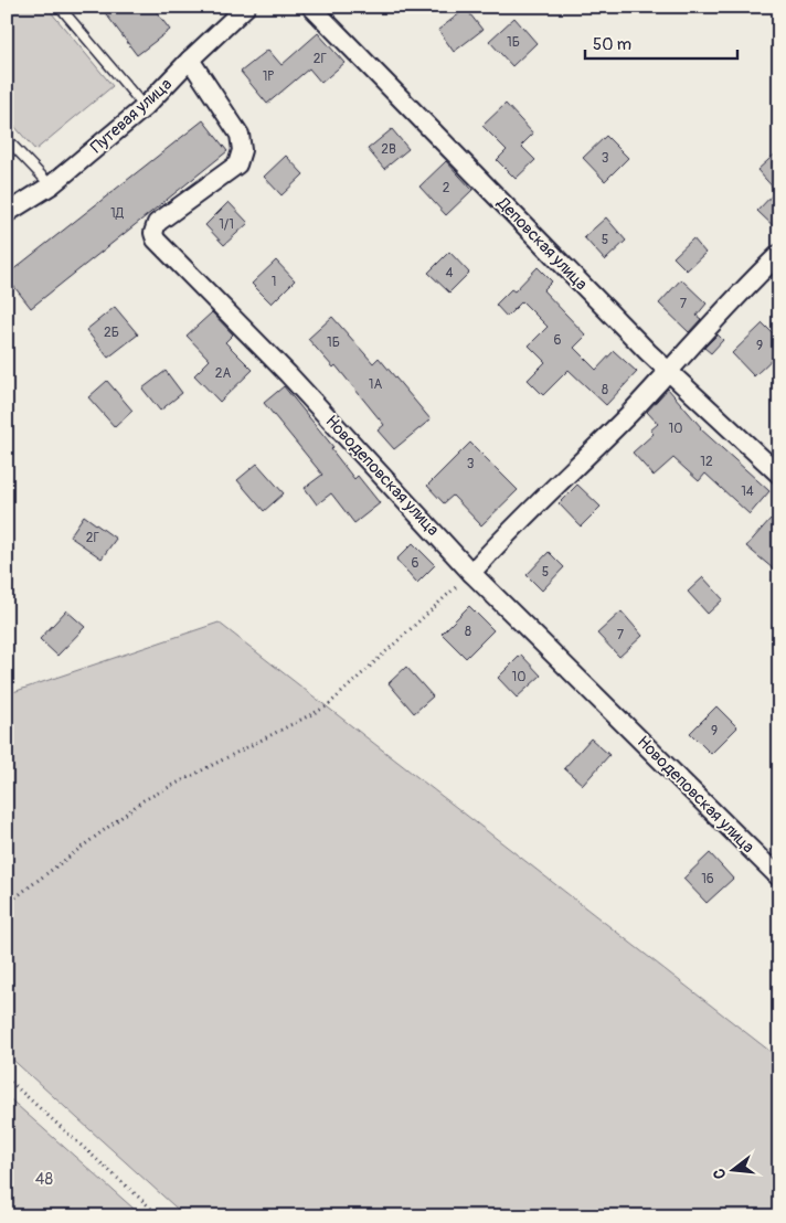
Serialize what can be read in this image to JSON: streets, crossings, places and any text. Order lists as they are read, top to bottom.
{
  "streets": {
    "street": ["Путевая улица", "Деповская улица", "Новодеповская улица"]
  },
  "crossings": [
    ["Путевая улица", "Новодеповская улица"]
  ],
  "parks": ["48"],
  "house_numbers": [
    "1Б",
    "2Г",
    "1Р",
    "2В",
    "3",
    "2",
    "1Д",
    "1/1",
    "5",
    "4",
    "1",
    "7",
    "2Б",
    "6",
    "1Б",
    "9",
    "2А",
    "1А",
    "8",
    "10",
    "12",
    "3",
    "14",
    "2Г",
    "6",
    "5",
    "8",
    "7",
    "10",
    "9",
    "16"
  ],
  "scale_bar": "50 m",
  "north": "left"
}
